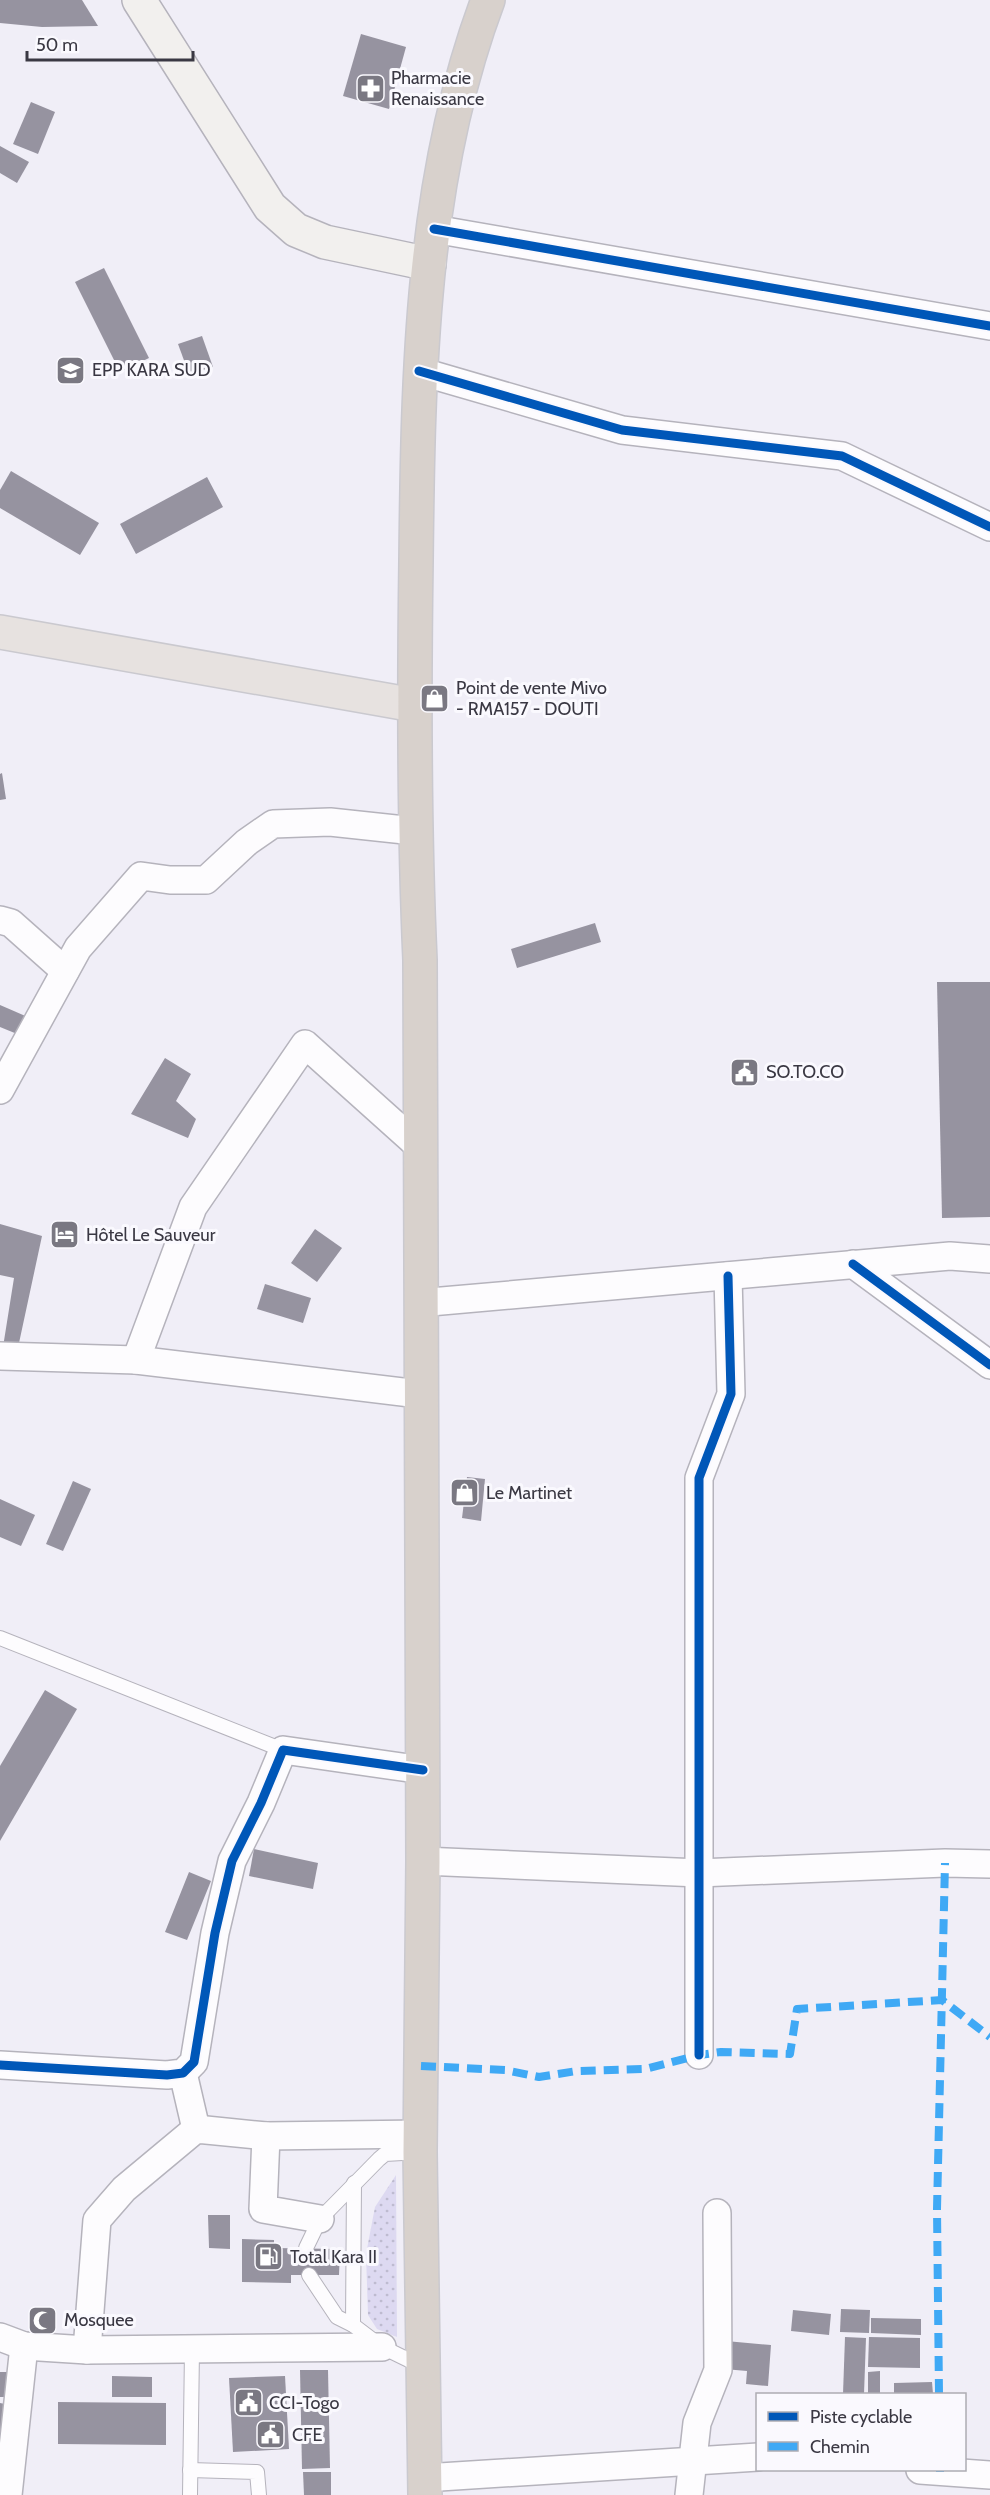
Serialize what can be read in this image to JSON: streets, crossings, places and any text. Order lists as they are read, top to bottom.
{
  "places": {
    "pharmacy": ["Pharmacie Renaissance"],
    "school or university": ["EPP KARA SUD"],
    "shop": ["Point de vente Mivo - RMA157 - DOUTI", "Le Martinet"],
    "public building": ["SO.TO.CO", "CCI-Togo", "CFE"],
    "hotel": ["Hôtel Le Sauveur"],
    "fuel station": ["Total Kara II"],
    "mosque": ["Mosquee"]
  },
  "legend": ["Piste cyclable", "Chemin"],
  "scale_bar": "50 m"
}
